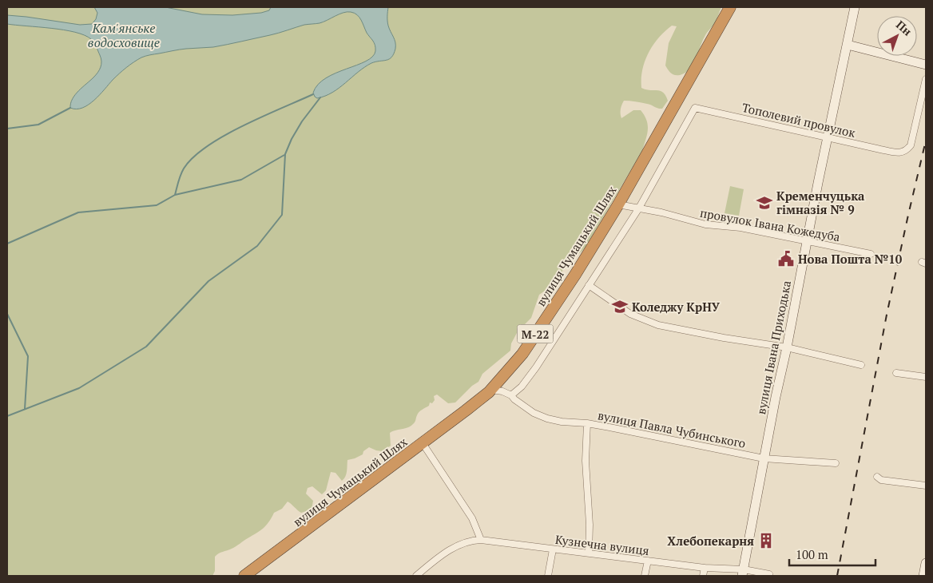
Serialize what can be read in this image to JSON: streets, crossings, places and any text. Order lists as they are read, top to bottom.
{
  "streets": {
    "highway": ["вулиця Чумацький Шлях", "М-22"],
    "main road": ["вулиця Івана Приходька"],
    "street": [
      "Тополевий провулок",
      "провулок Івана Кожедуба",
      "вулиця Павла Чубинського",
      "Кузнечна вулиця"
    ]
  },
  "crossings": [
    ["Тополевий провулок", "провулок Івана Кожедуба"],
    ["Тополевий провулок", "вулиця Івана Приходька"],
    ["провулок Івана Кожедуба", "вулиця Чумацький Шлях"],
    ["провулок Івана Кожедуба", "вулиця Івана Приходька"],
    ["вулиця Івана Приходька", "вулиця Павла Чубинського"],
    ["вулиця Івана Приходька", "Кузнечна вулиця"]
  ],
  "water": ["Кам'янське водосховище"],
  "places": {
    "school or university": ["Кременчуцька гімназія № 9", "Коледжу КрНУ"],
    "public building": ["Нова Пошта №10"],
    "building": ["Хлебопекарня"]
  },
  "scale_bar": "100 m",
  "north": "top right"
}
